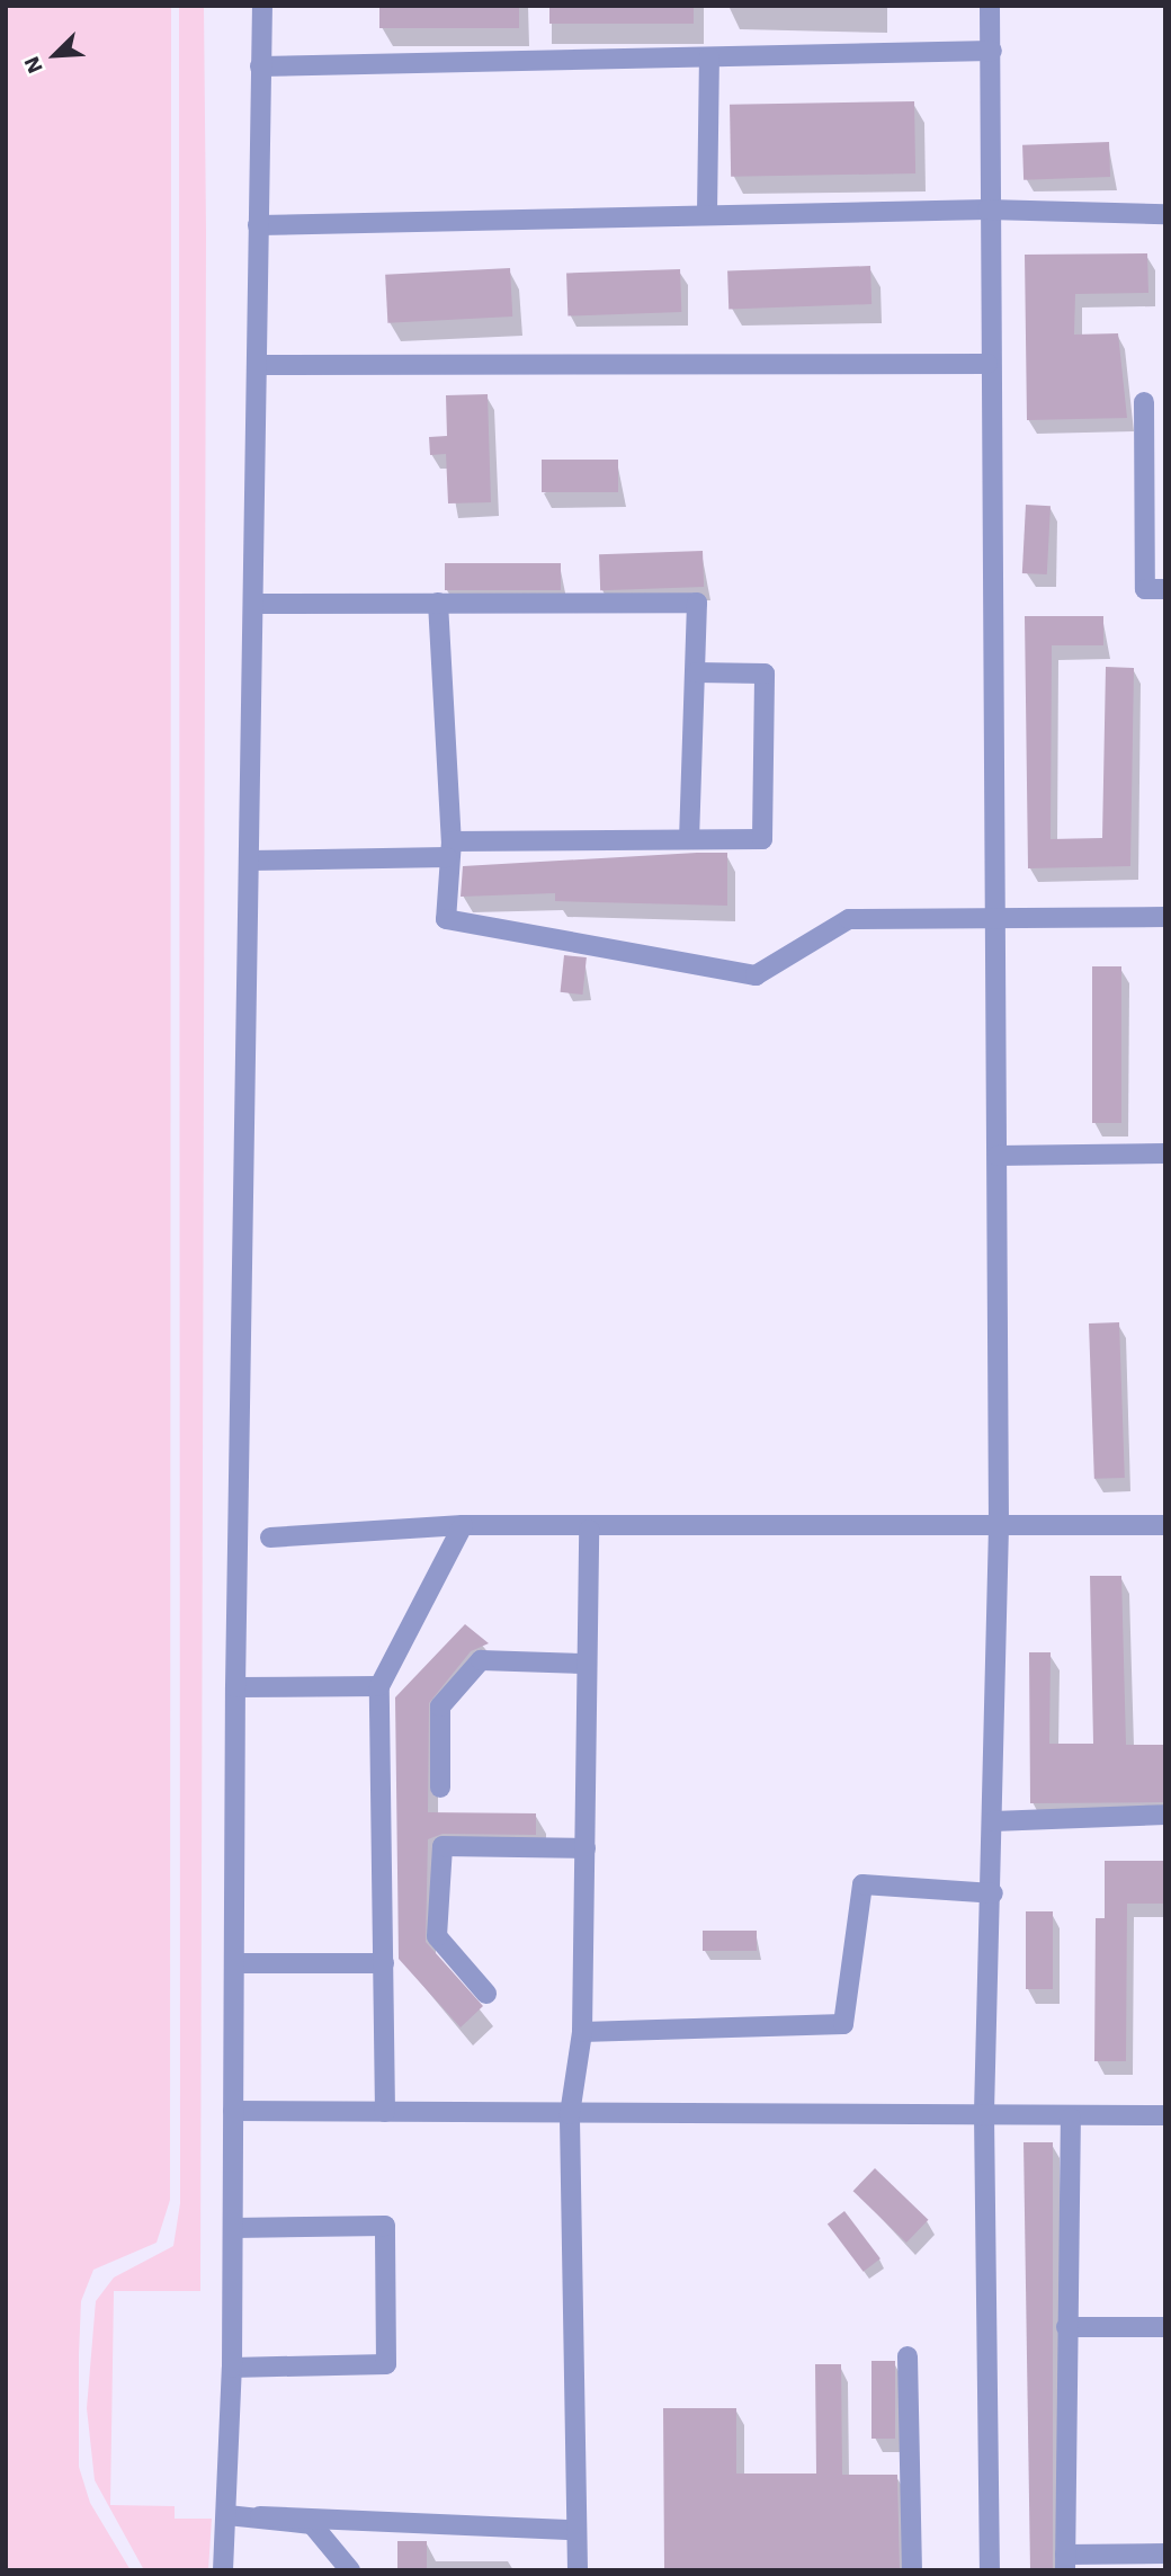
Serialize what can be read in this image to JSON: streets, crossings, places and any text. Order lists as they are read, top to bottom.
{
  "north": "bottom left"
}
